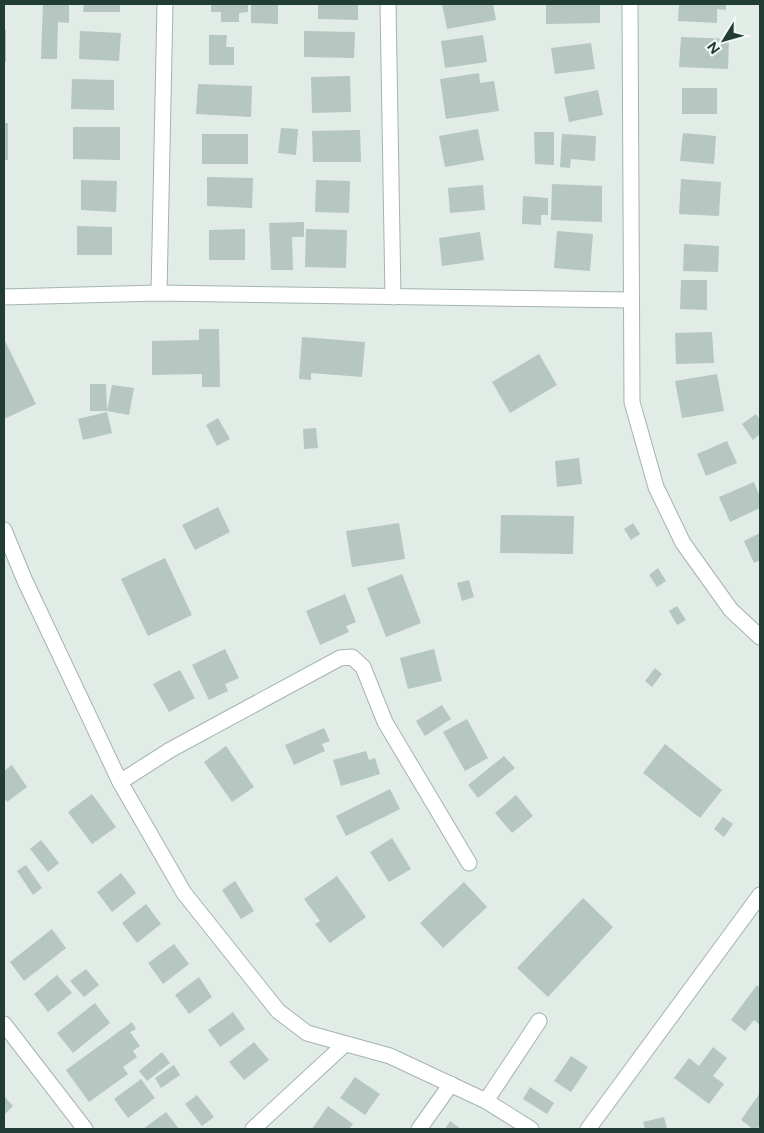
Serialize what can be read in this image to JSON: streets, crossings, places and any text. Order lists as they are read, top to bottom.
{
  "north": "bottom left"
}
